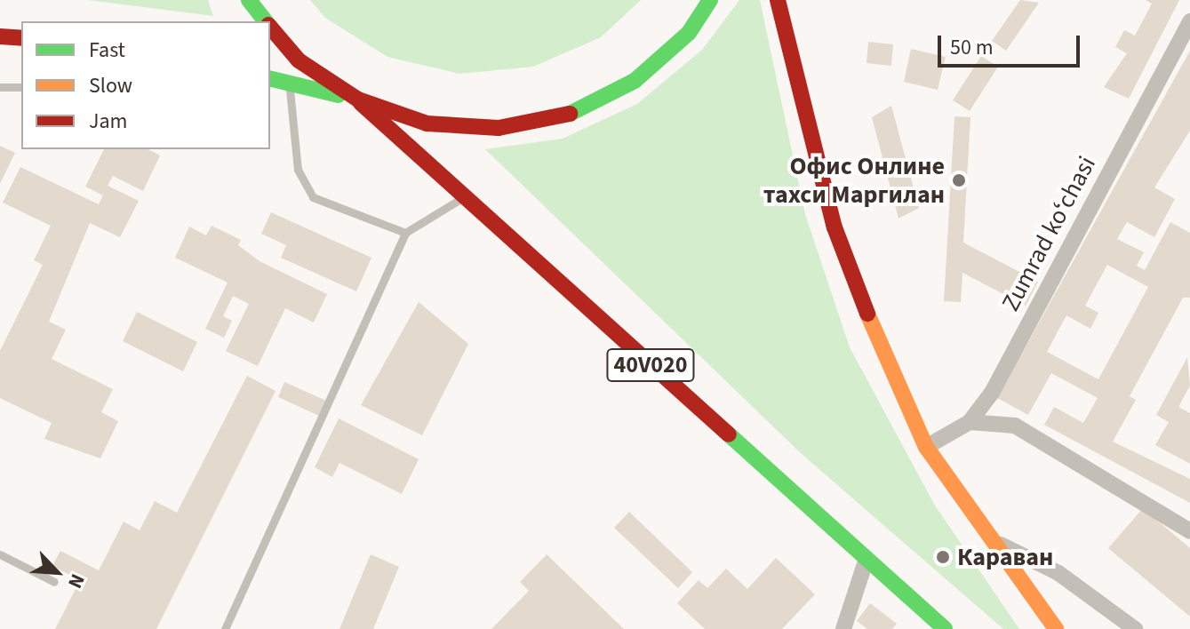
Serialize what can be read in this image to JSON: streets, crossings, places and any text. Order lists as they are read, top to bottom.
{
  "streets": {
    "main road": ["40V020"],
    "street": ["Zumrad koʻchasi"]
  },
  "places": ["Офис Онлине тахси Маргилан", "Караван"],
  "legend": ["Fast", "Slow", "Jam"],
  "scale_bar": "50 m",
  "north": "bottom right"
}
